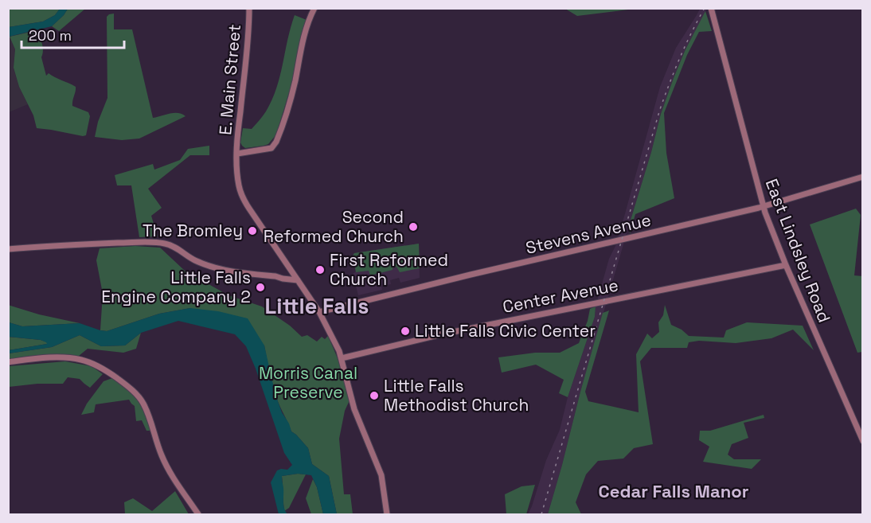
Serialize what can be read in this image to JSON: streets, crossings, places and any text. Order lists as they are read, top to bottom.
{
  "streets": {
    "main road": [
      "E. Main Street",
      "Stevens Avenue",
      "East Lindsley Road",
      "Center Avenue"
    ]
  },
  "crossings": [
    ["E. Main Street", "Stevens Avenue"],
    ["E. Main Street", "Center Avenue"],
    ["Stevens Avenue", "East Lindsley Road"],
    ["East Lindsley Road", "Center Avenue"]
  ],
  "districts": ["Little Falls", "Cedar Falls Manor"],
  "parks": ["Morris Canal Preserve"],
  "places": [
    "Second Reformed Church",
    "The Bromley",
    "First Reformed Church",
    "Little Falls Engine Company 2",
    "Little Falls Civic Center",
    "Little Falls Methodist Church"
  ],
  "scale_bar": "200 m"
}
